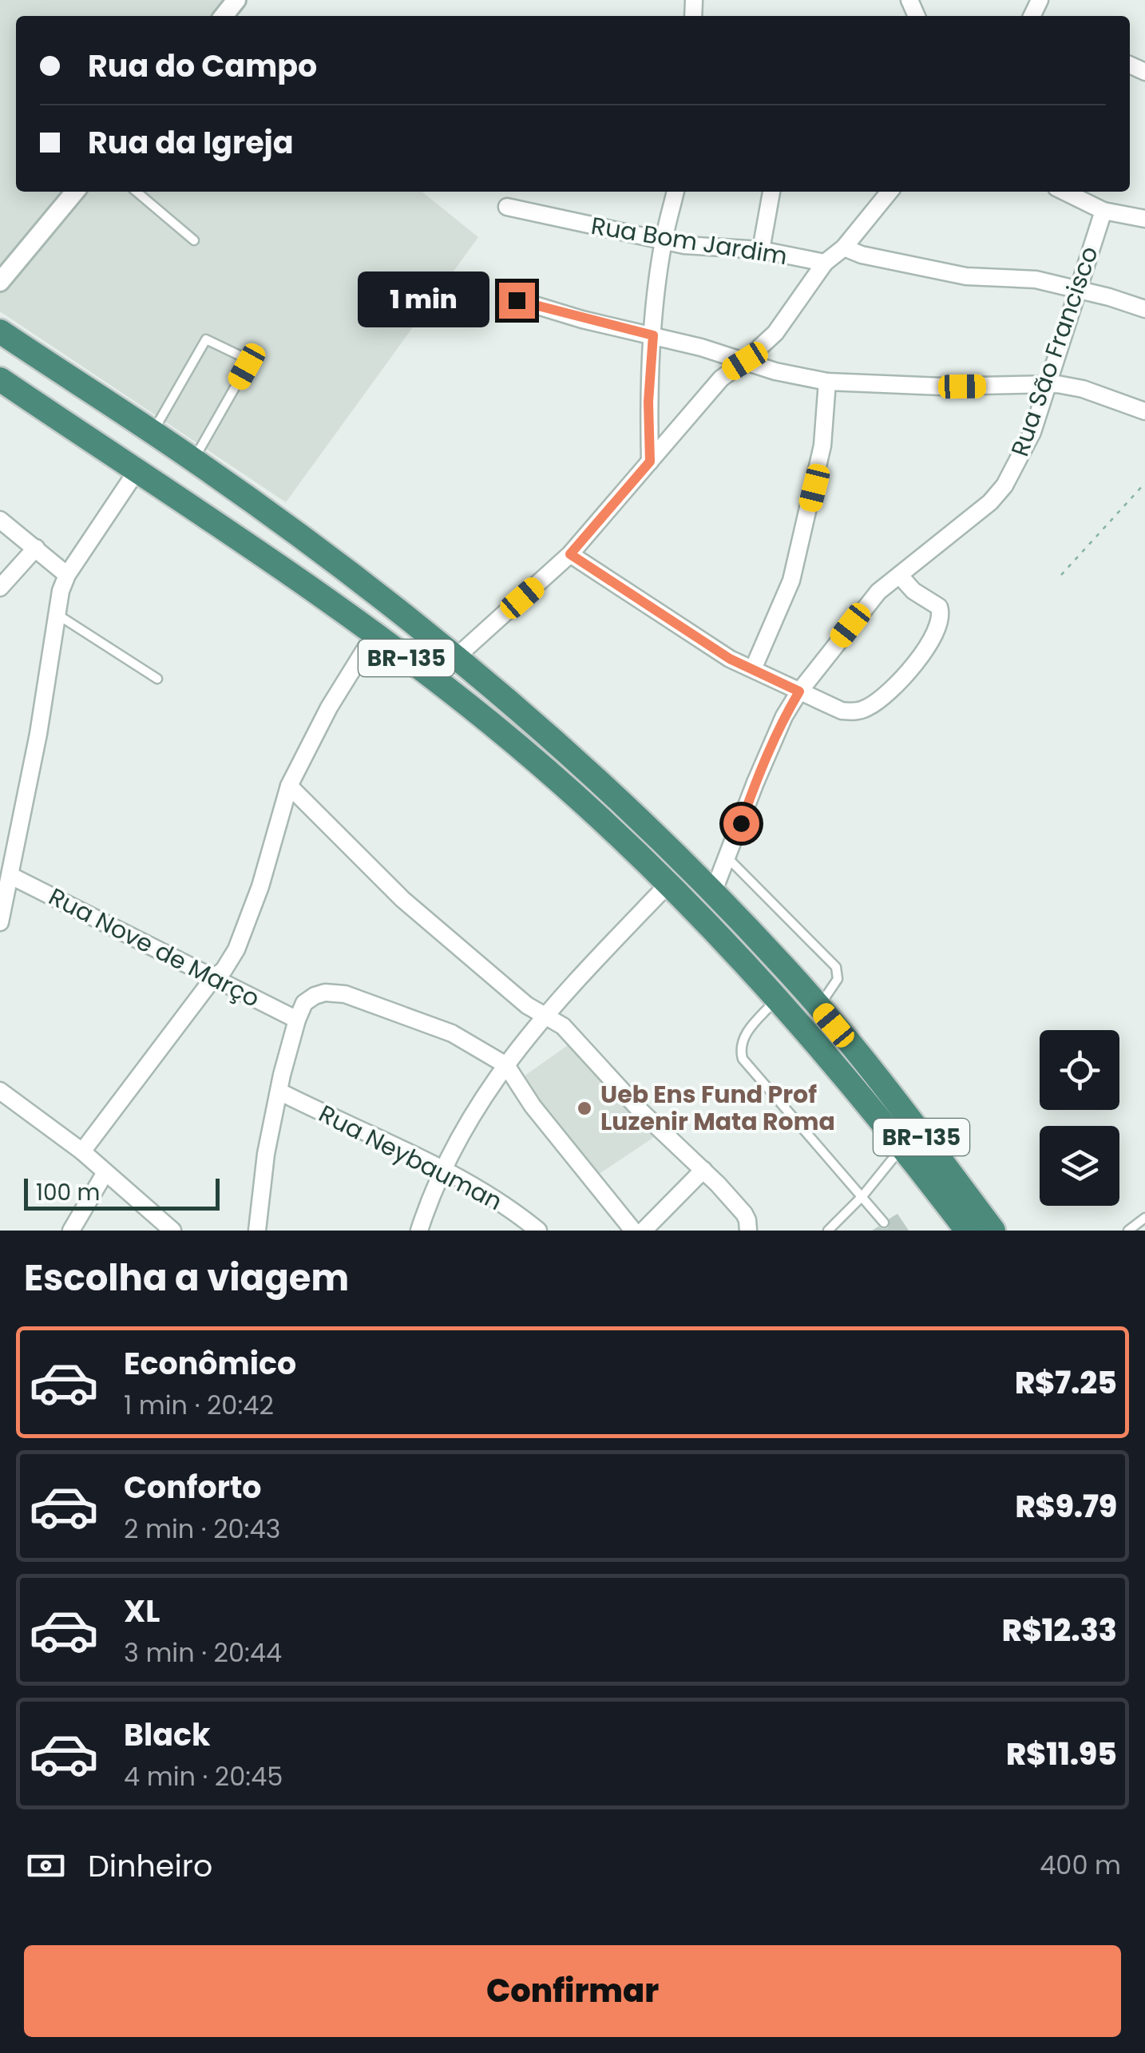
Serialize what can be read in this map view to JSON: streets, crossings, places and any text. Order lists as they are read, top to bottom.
{
  "streets": {
    "highway": ["BR-135"],
    "street": [
      "Rua Bom Jardim",
      "Rua São Francisco",
      "Rua Nove de Março",
      "Rua Neybauman"
    ]
  },
  "crossings": [
    ["Rua São Francisco", "BR-135"]
  ],
  "places": ["Ueb Ens Fund Prof Luzenir Mata Roma"],
  "scale_bar": "100 m",
  "page": {
    "banner": ["Rua do Campo", "Rua da Igreja"],
    "bubble": "1 min",
    "scale": "100 m",
    "heading": "Escolha a viagem",
    "list": [
      {
        "name": "Econômico",
        "note": "1 min · 20:42",
        "value": "R$7.25"
      },
      {
        "name": "Conforto",
        "note": "2 min · 20:43",
        "value": "R$9.79"
      },
      {
        "name": "XL",
        "note": "3 min · 20:44",
        "value": "R$12.33"
      },
      {
        "name": "Black",
        "note": "4 min · 20:45",
        "value": "R$11.95"
      }
    ],
    "pay": ["Dinheiro", "400 m"],
    "buttons": "Confirmar"
  }
}
